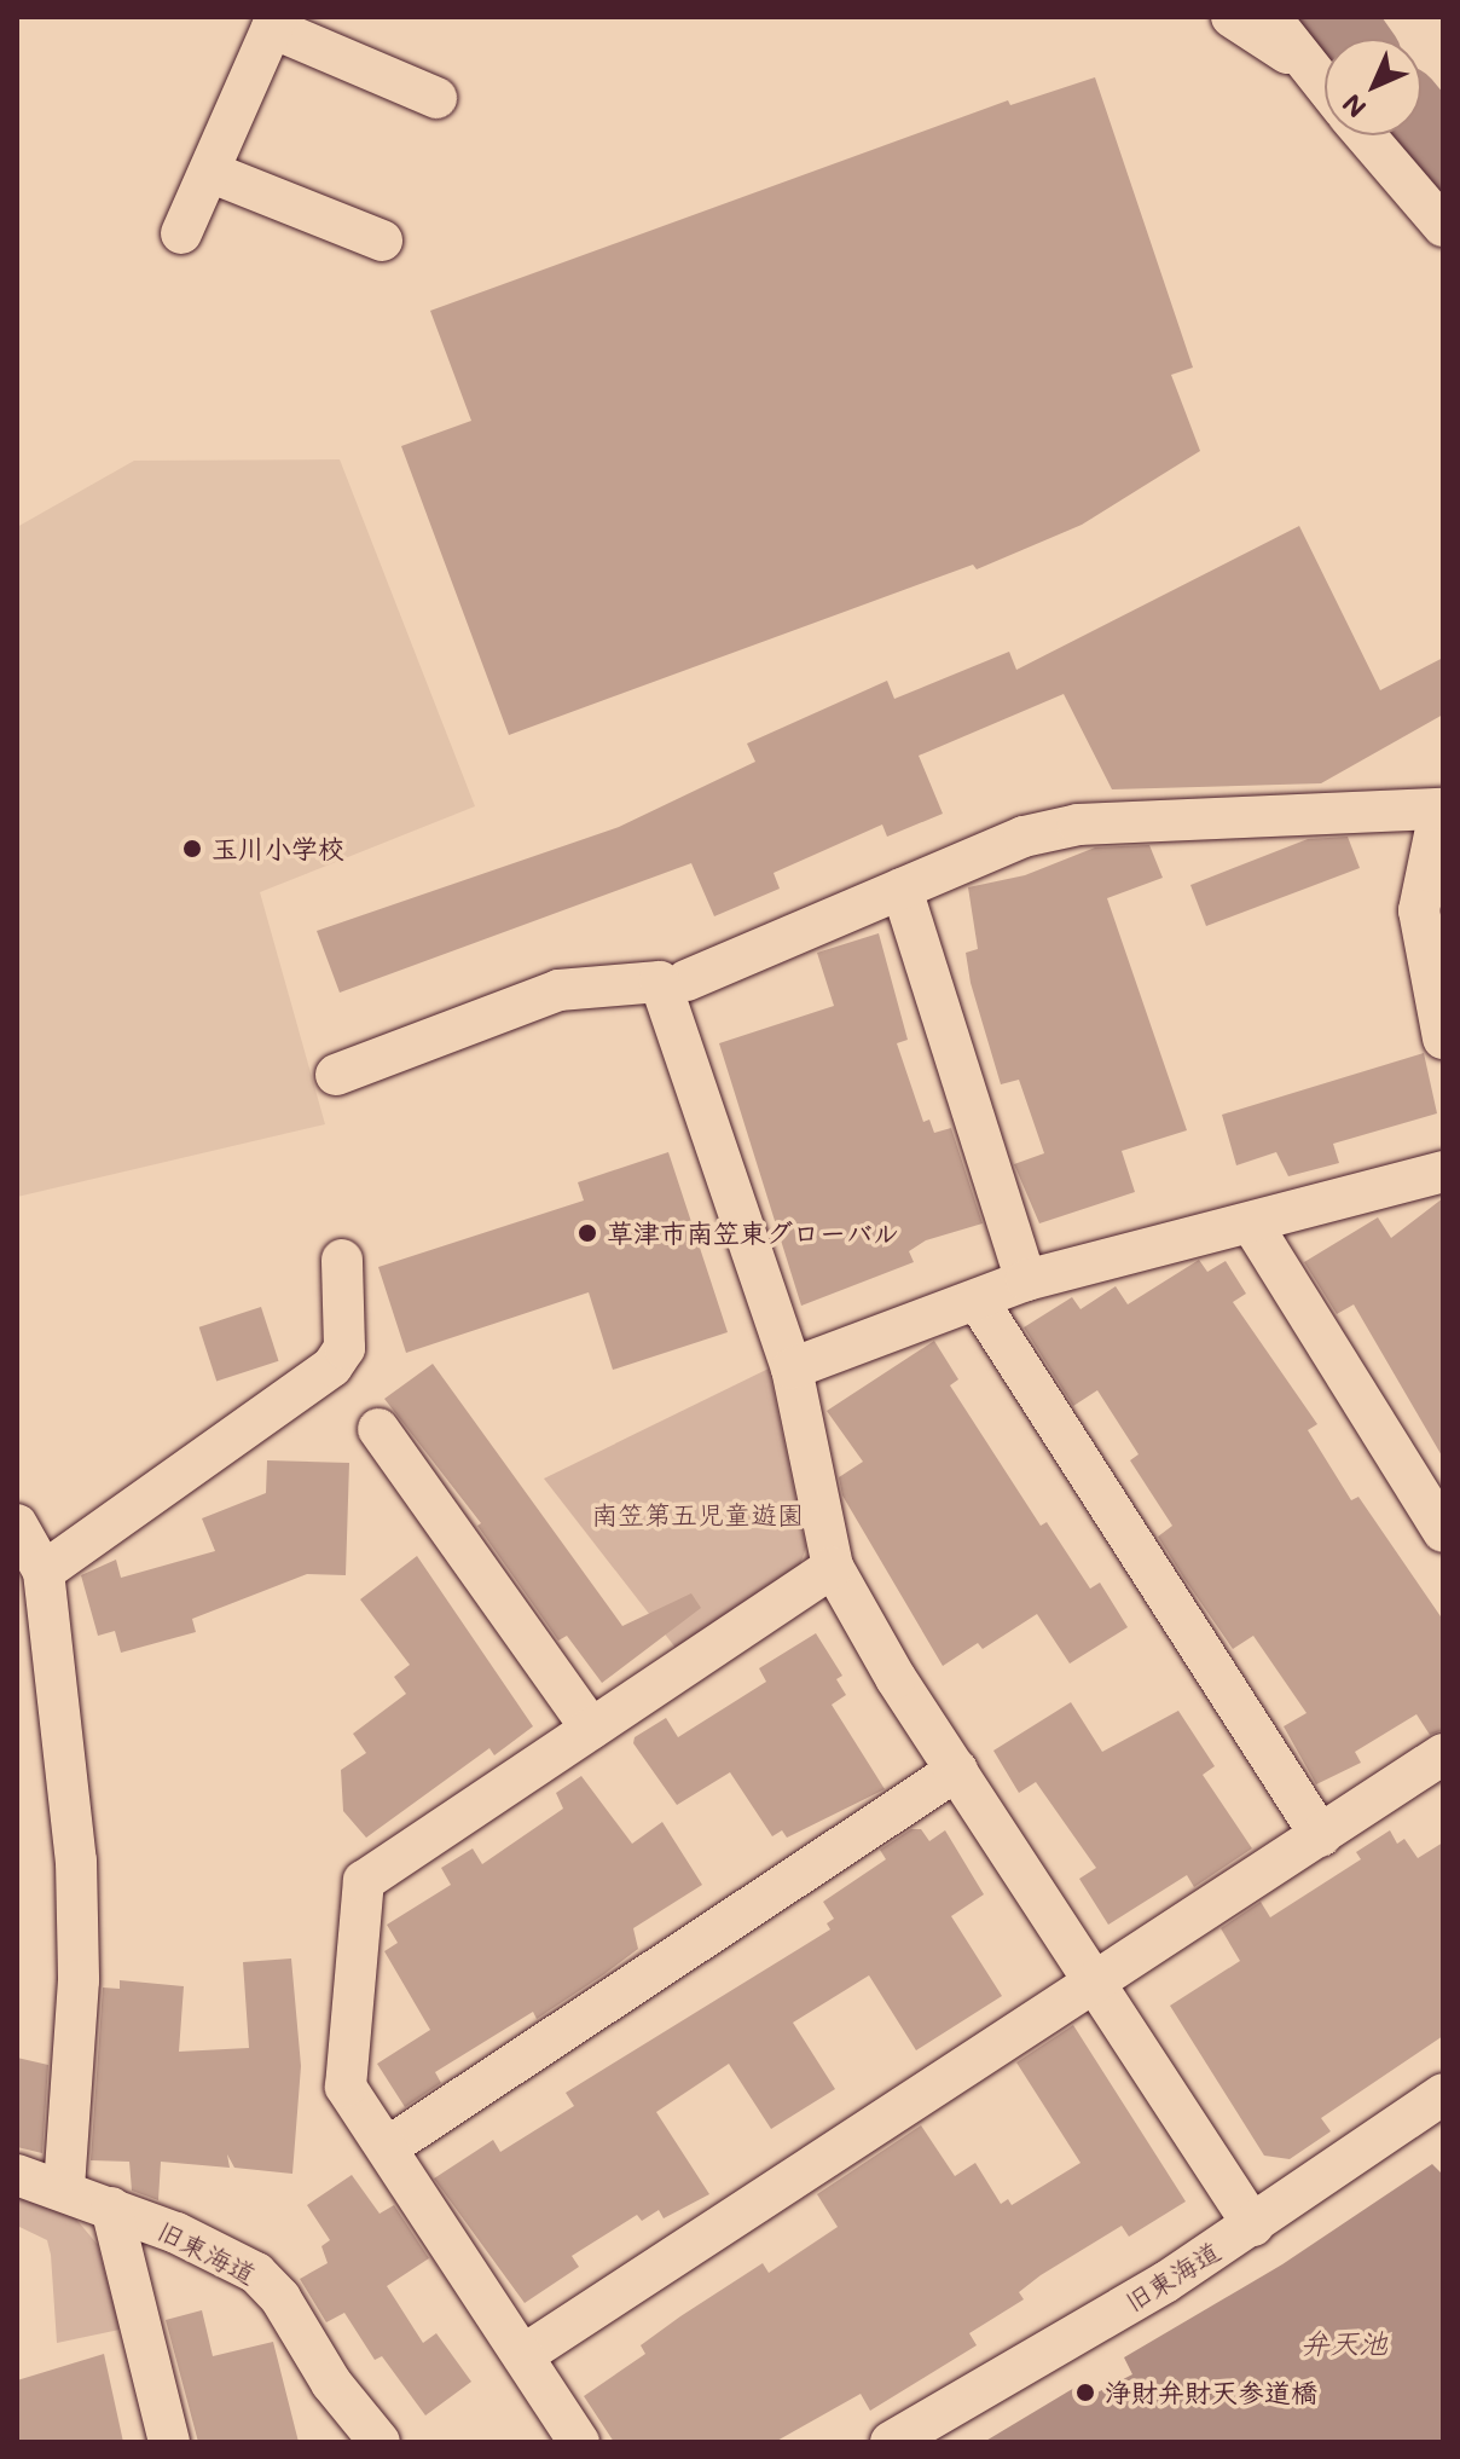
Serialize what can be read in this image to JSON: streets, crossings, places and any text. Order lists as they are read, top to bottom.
{
  "streets": {
    "street": ["旧東海道"]
  },
  "water": ["弁天池"],
  "parks": ["南笠第五児童遊園"],
  "places": ["玉川小学校", "草津市南笠東グローバル", "浄財弁財天参道橋"],
  "north": "bottom left"
}
